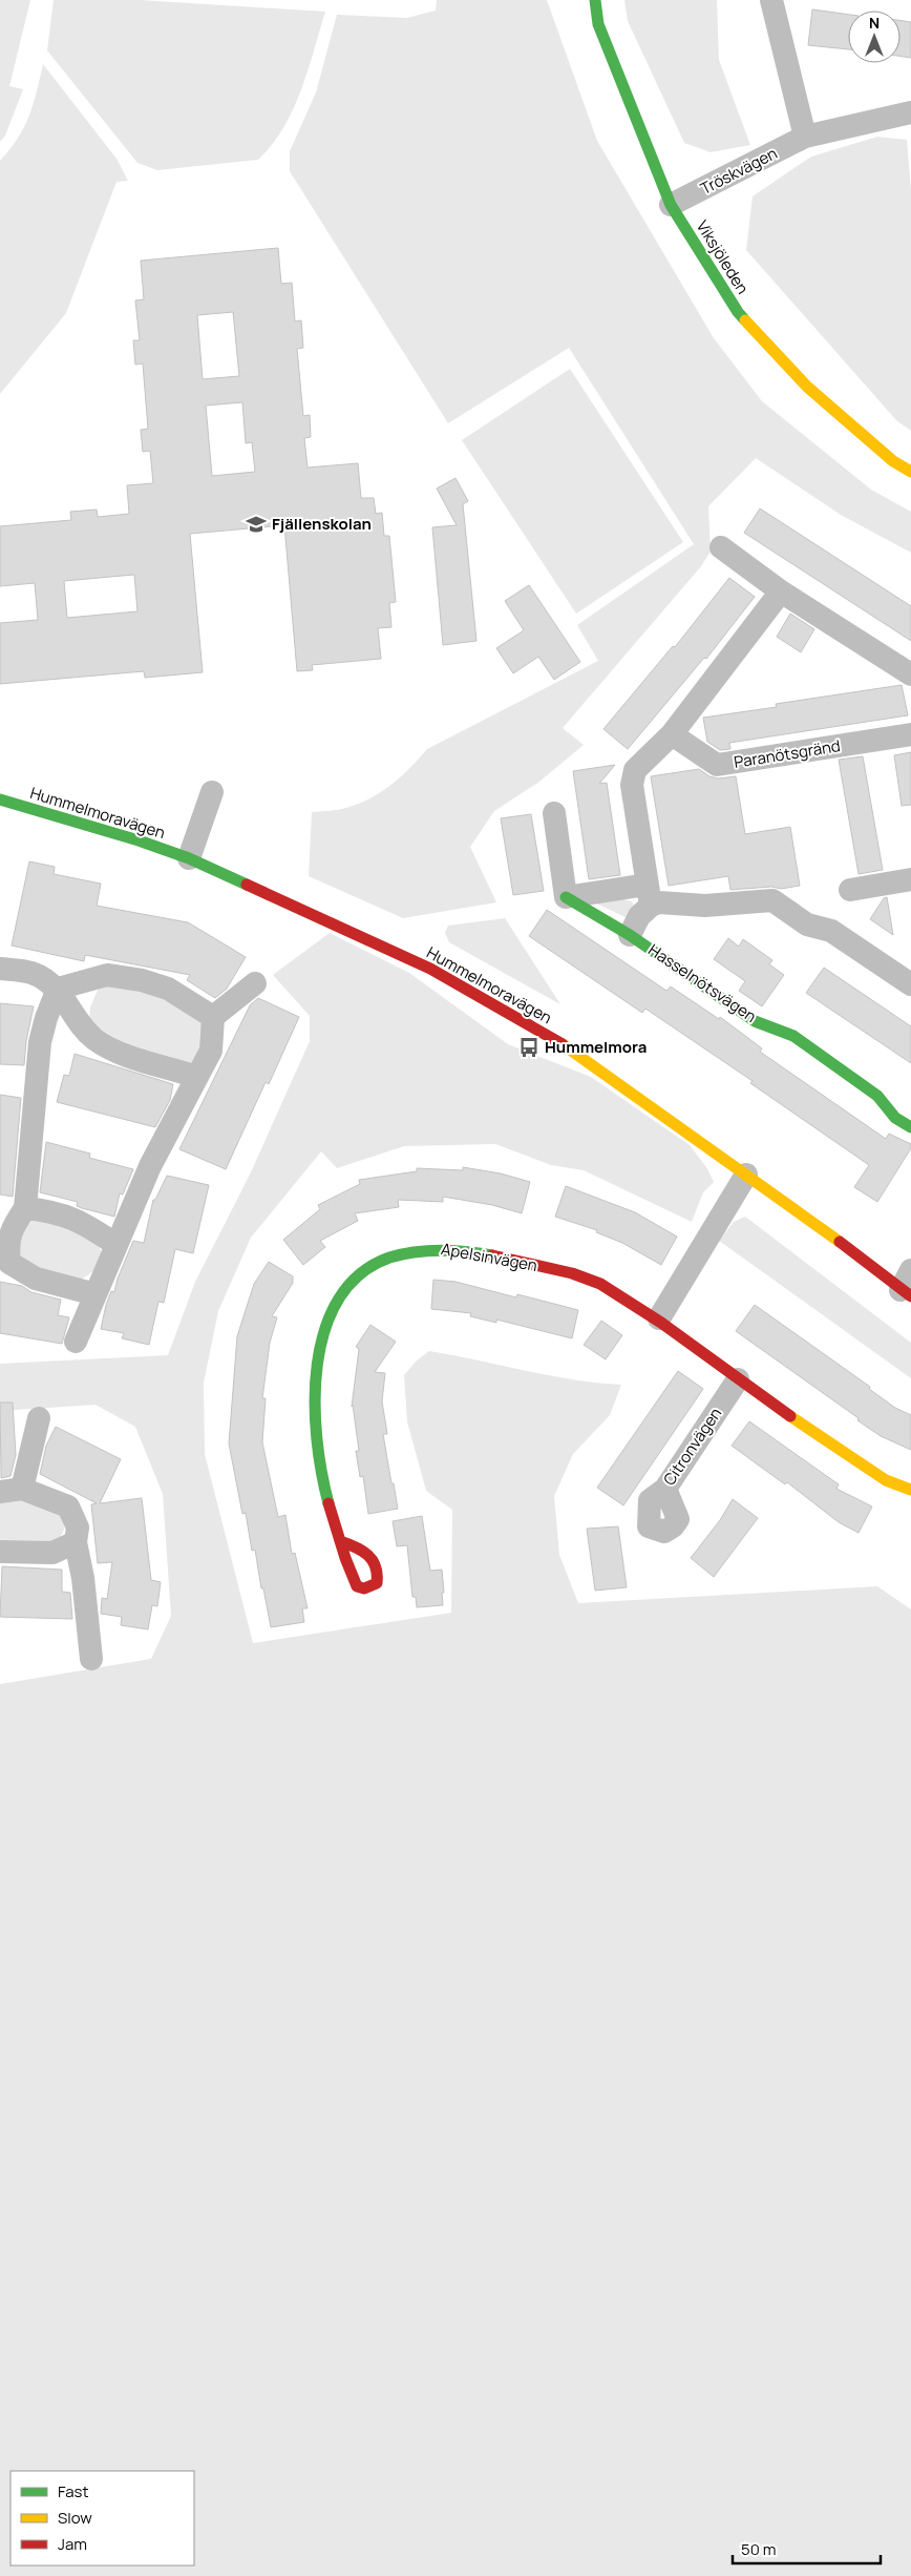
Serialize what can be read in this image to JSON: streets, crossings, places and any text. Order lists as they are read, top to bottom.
{
  "streets": {
    "street": [
      "Tröskvägen",
      "Viksjöleden",
      "Paranötsgränd",
      "Hummelmoravägen",
      "Hasselnötsvägen",
      "Apelsinvägen",
      "Citronvägen"
    ]
  },
  "crossings": [
    ["Tröskvägen", "Viksjöleden"],
    ["Apelsinvägen", "Citronvägen"]
  ],
  "places": {
    "school or university": ["Fjällenskolan"],
    "bus stop": ["Hummelmora"]
  },
  "legend": ["Fast", "Slow", "Jam"],
  "scale_bar": "50 m",
  "north": "top"
}
